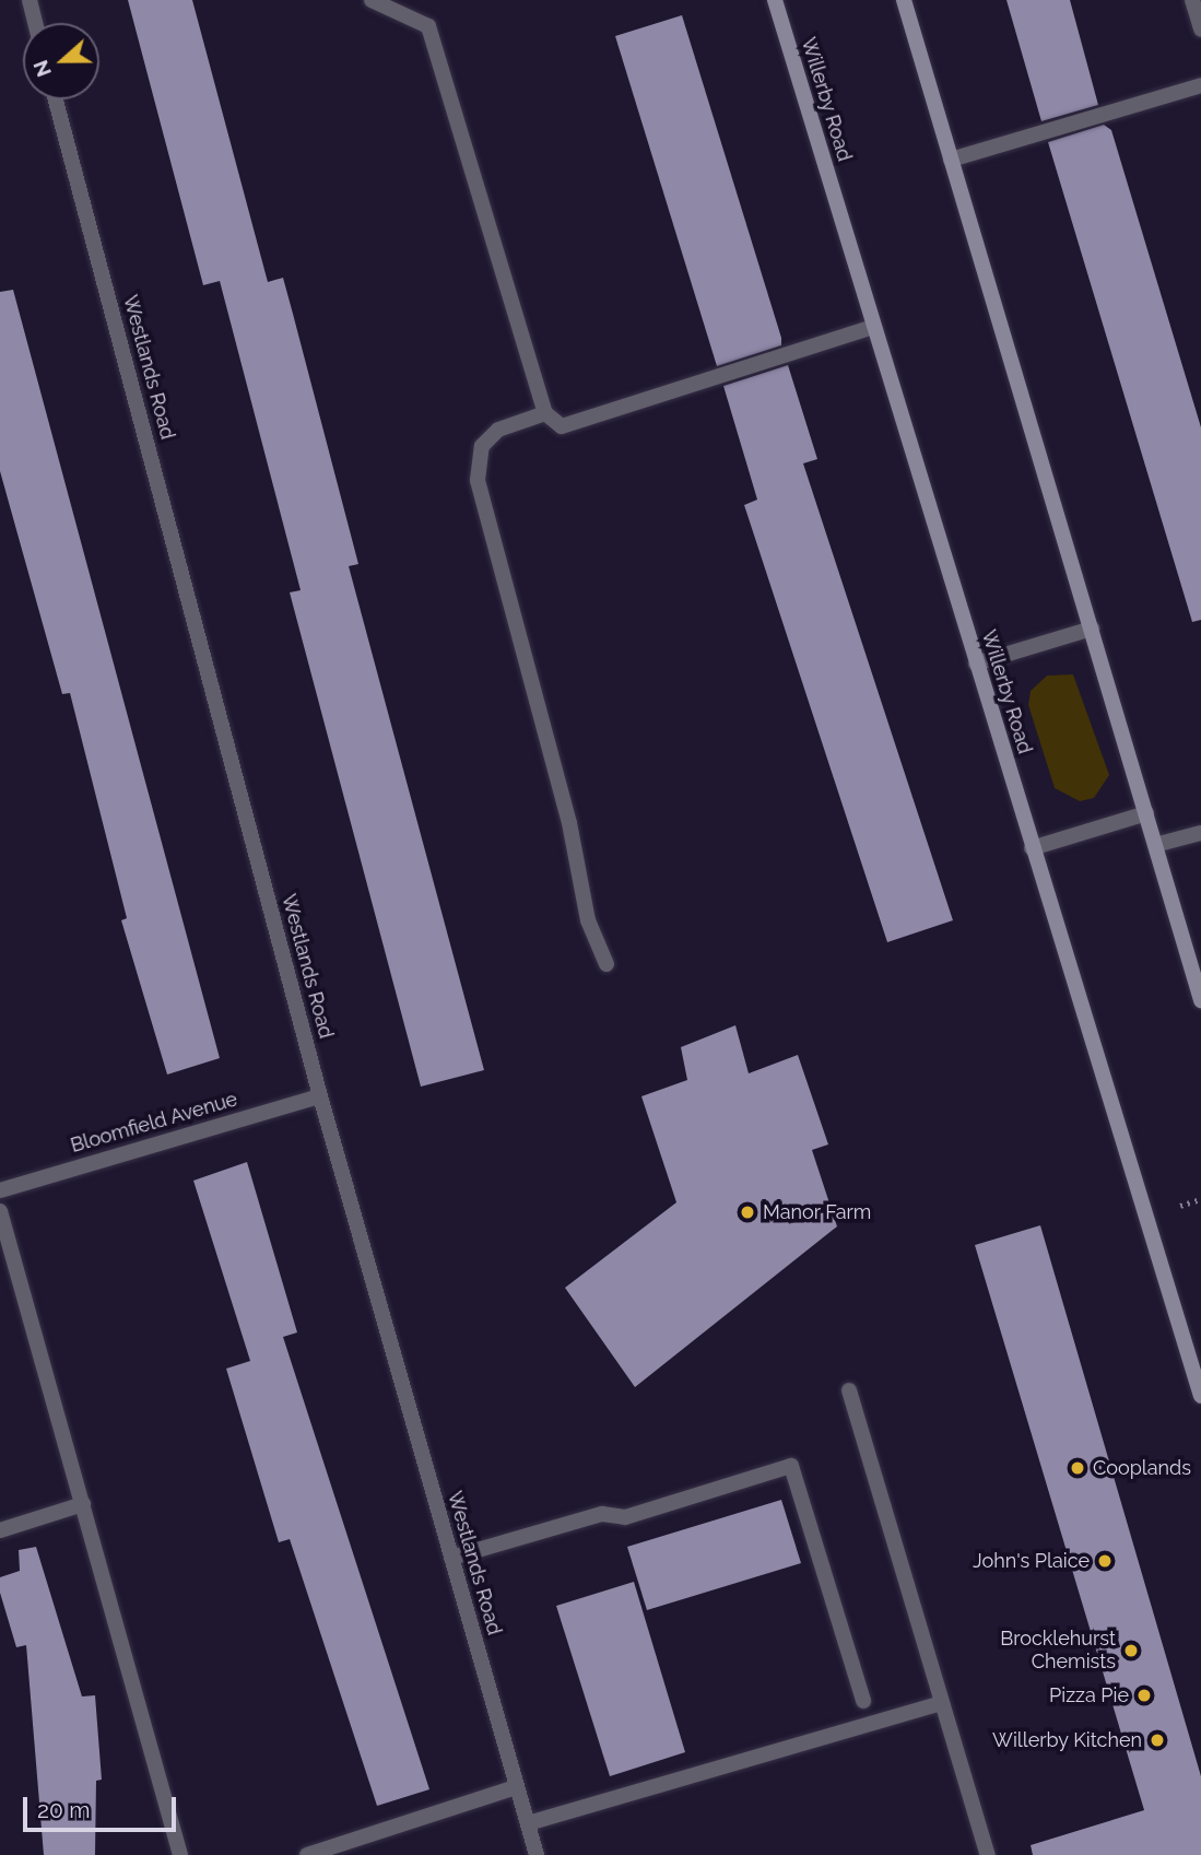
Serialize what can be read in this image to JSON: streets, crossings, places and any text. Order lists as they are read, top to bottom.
{
  "streets": {
    "street": ["Willerby Road", "Westlands Road", "Bloomfield Avenue"]
  },
  "crossings": [
    ["Westlands Road", "Bloomfield Avenue"]
  ],
  "places": [
    "Manor Farm",
    "Cooplands",
    "John's Plaice",
    "Brocklehurst Chemists",
    "Pizza Pie",
    "Willerby Kitchen"
  ],
  "scale_bar": "20 m",
  "north": "left"
}
